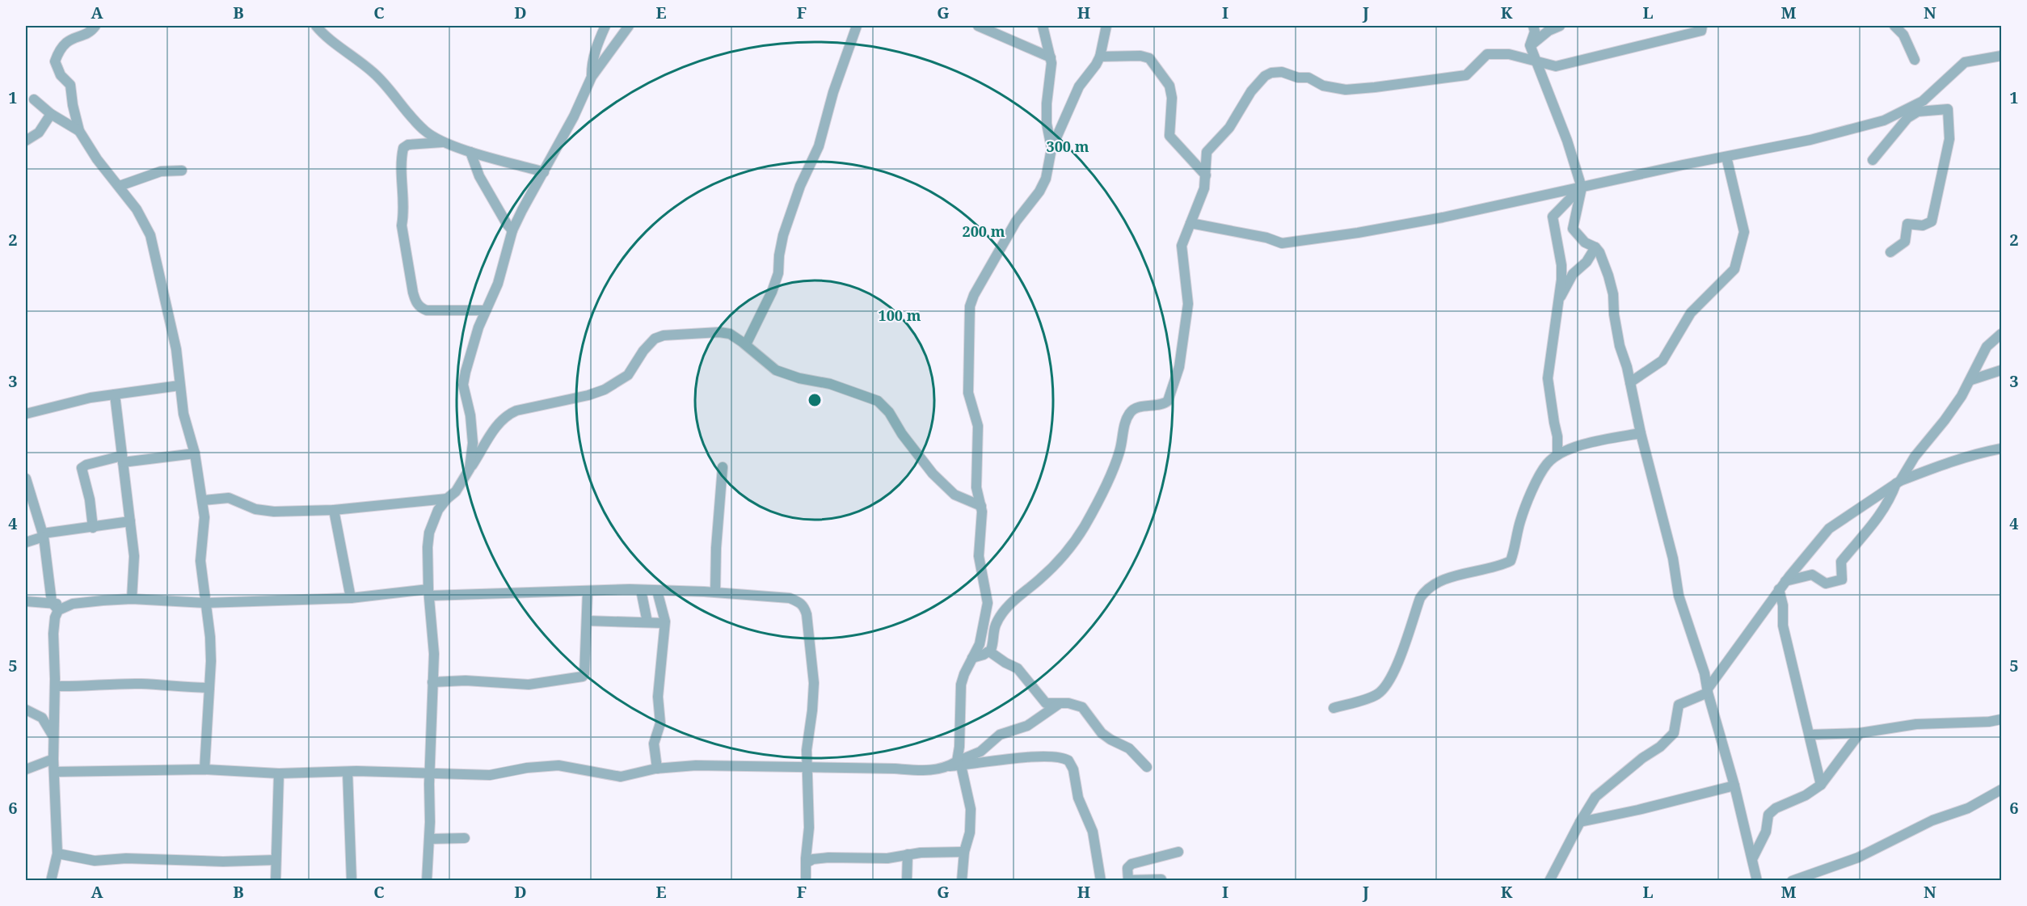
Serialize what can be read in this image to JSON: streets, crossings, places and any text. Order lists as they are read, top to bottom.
{
  "grid": {
    "columns": [
      "A",
      "B",
      "C",
      "D",
      "E",
      "F",
      "G",
      "H",
      "I",
      "J",
      "K",
      "L",
      "M",
      "N"
    ],
    "rows": [
      "1",
      "2",
      "3",
      "4",
      "5",
      "6"
    ]
  },
  "rings": ["300 m", "200 m", "100 m"]
}
